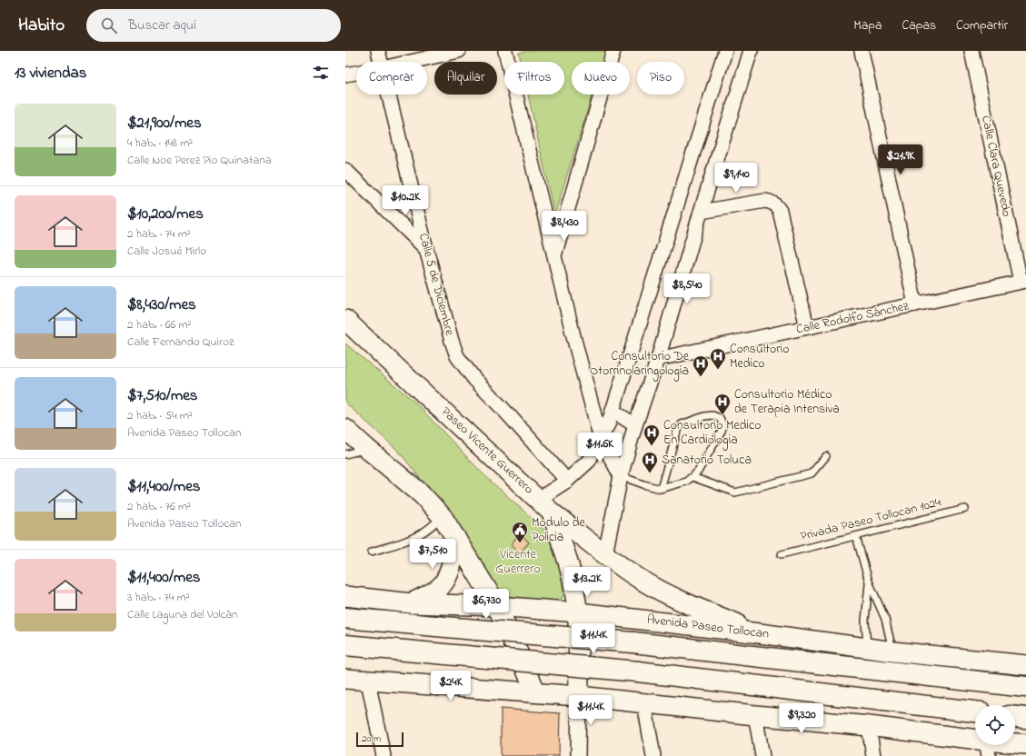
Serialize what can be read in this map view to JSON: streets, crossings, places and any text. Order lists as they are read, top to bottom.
{
  "streets": {
    "highway": ["Avenida Paseo Tollocan"],
    "main road": ["Paseo Vicente Guerrero"],
    "street": ["Calle Clara Quevedo", "Calle 5 de Diciembre", "Calle Rodolfo Sánchez"],
    "lane": ["Privada Paseo Tollocan 1024"]
  },
  "crossings": [
    ["Calle Clara Quevedo", "Calle Rodolfo Sánchez"],
    ["Paseo Vicente Guerrero", "Avenida Paseo Tollocan"]
  ],
  "parks": ["Vicente Guerrero"],
  "places": {
    "hospital": [
      "Consultorio Medico",
      "Consultorio De Otorrinolaringología",
      "Consultorio Médico de Terapia Intensiva",
      "Consultorio Medico En Cardiologia",
      "Sanatorio Toluca"
    ],
    "public building": ["Modulo de Policia"]
  },
  "scale_bar": "20 m",
  "page": {
    "header": "Habito",
    "search": "Buscar aquí",
    "nav": ["Mapa", "Capas", "Compartir"],
    "heading": "13 viviendas",
    "chip": [
      "Comprar",
      "Alquilar",
      "Filtros",
      "Nuevo",
      "Piso"
    ],
    "list": [
      {
        "name": "$21,900/mes",
        "note": "4 hab. · 148 m² · Calle Noe Perez Pio Quinatana"
      },
      {
        "name": "$10,200/mes",
        "note": "2 hab. · 74 m² · Calle Josué Mirlo"
      },
      {
        "name": "$8,430/mes",
        "note": "2 hab. · 66 m² · Calle Fernando Quiroz"
      },
      {
        "name": "$7,510/mes",
        "note": "2 hab. · 54 m² · Avenida Paseo Tollocan"
      },
      {
        "name": "$11,400/mes",
        "note": "2 hab. · 76 m² · Avenida Paseo Tollocan"
      },
      {
        "name": "$11,400/mes",
        "note": "3 hab. · 74 m² · Calle Laguna del Volcán"
      }
    ],
    "price": [
      "$21.9K",
      "$9,140",
      "$10.2K",
      "$8,430",
      "$8,540",
      "$11.6K",
      "$7,510",
      "$13.2K",
      "$6,730",
      "$11.4K",
      "$24K",
      "$11.4K",
      "$9,320"
    ],
    "scale": "20 m"
  }
}
